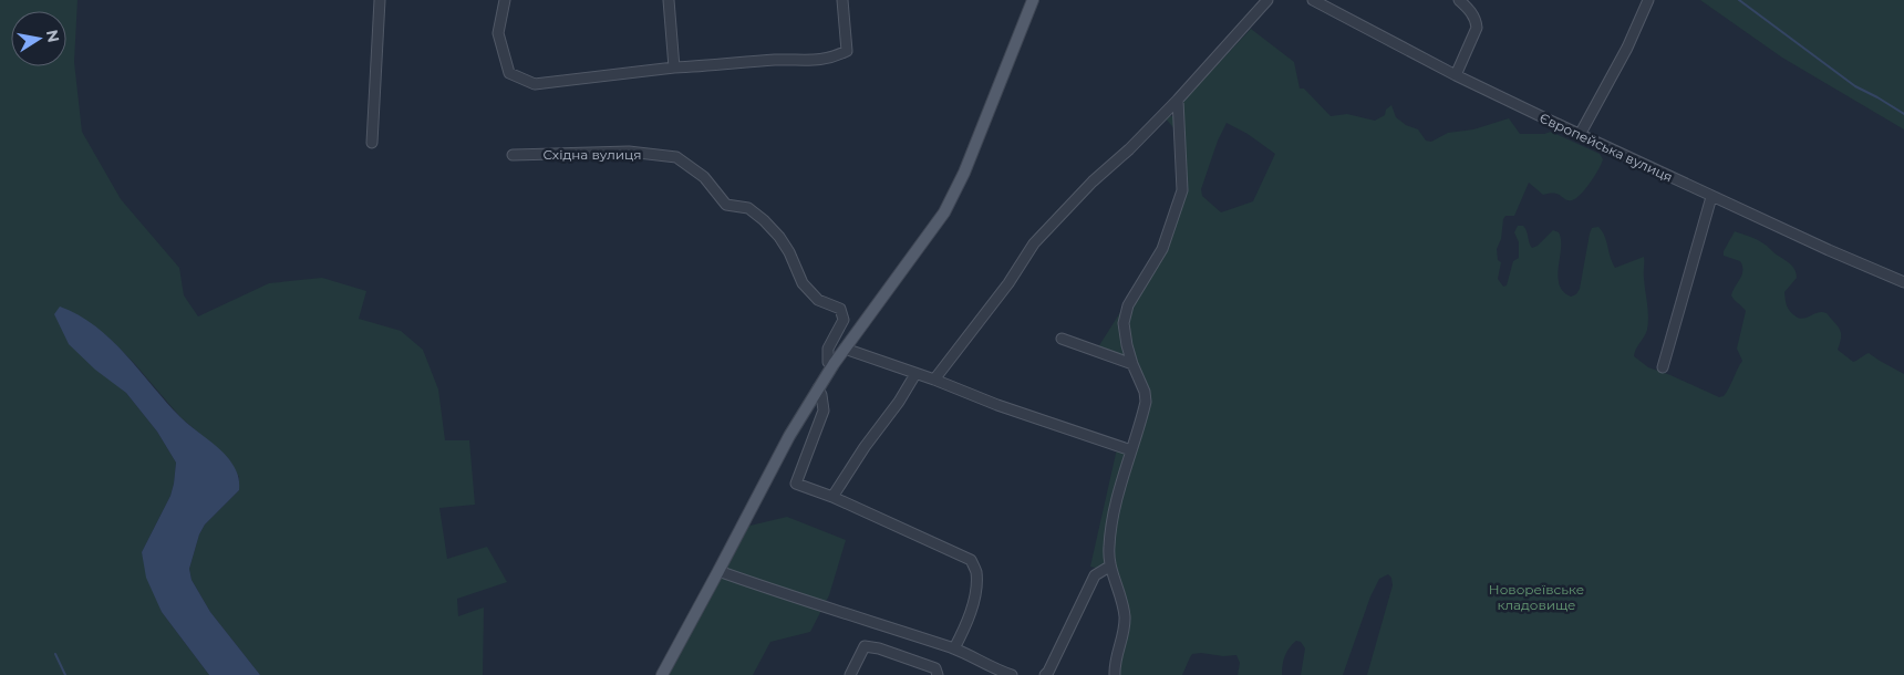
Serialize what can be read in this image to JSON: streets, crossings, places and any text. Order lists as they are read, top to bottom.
{
  "streets": {
    "street": ["Європейська вулиця", "Східна вулиця"]
  },
  "parks": ["Новореївське кладовище"],
  "north": "right"
}
